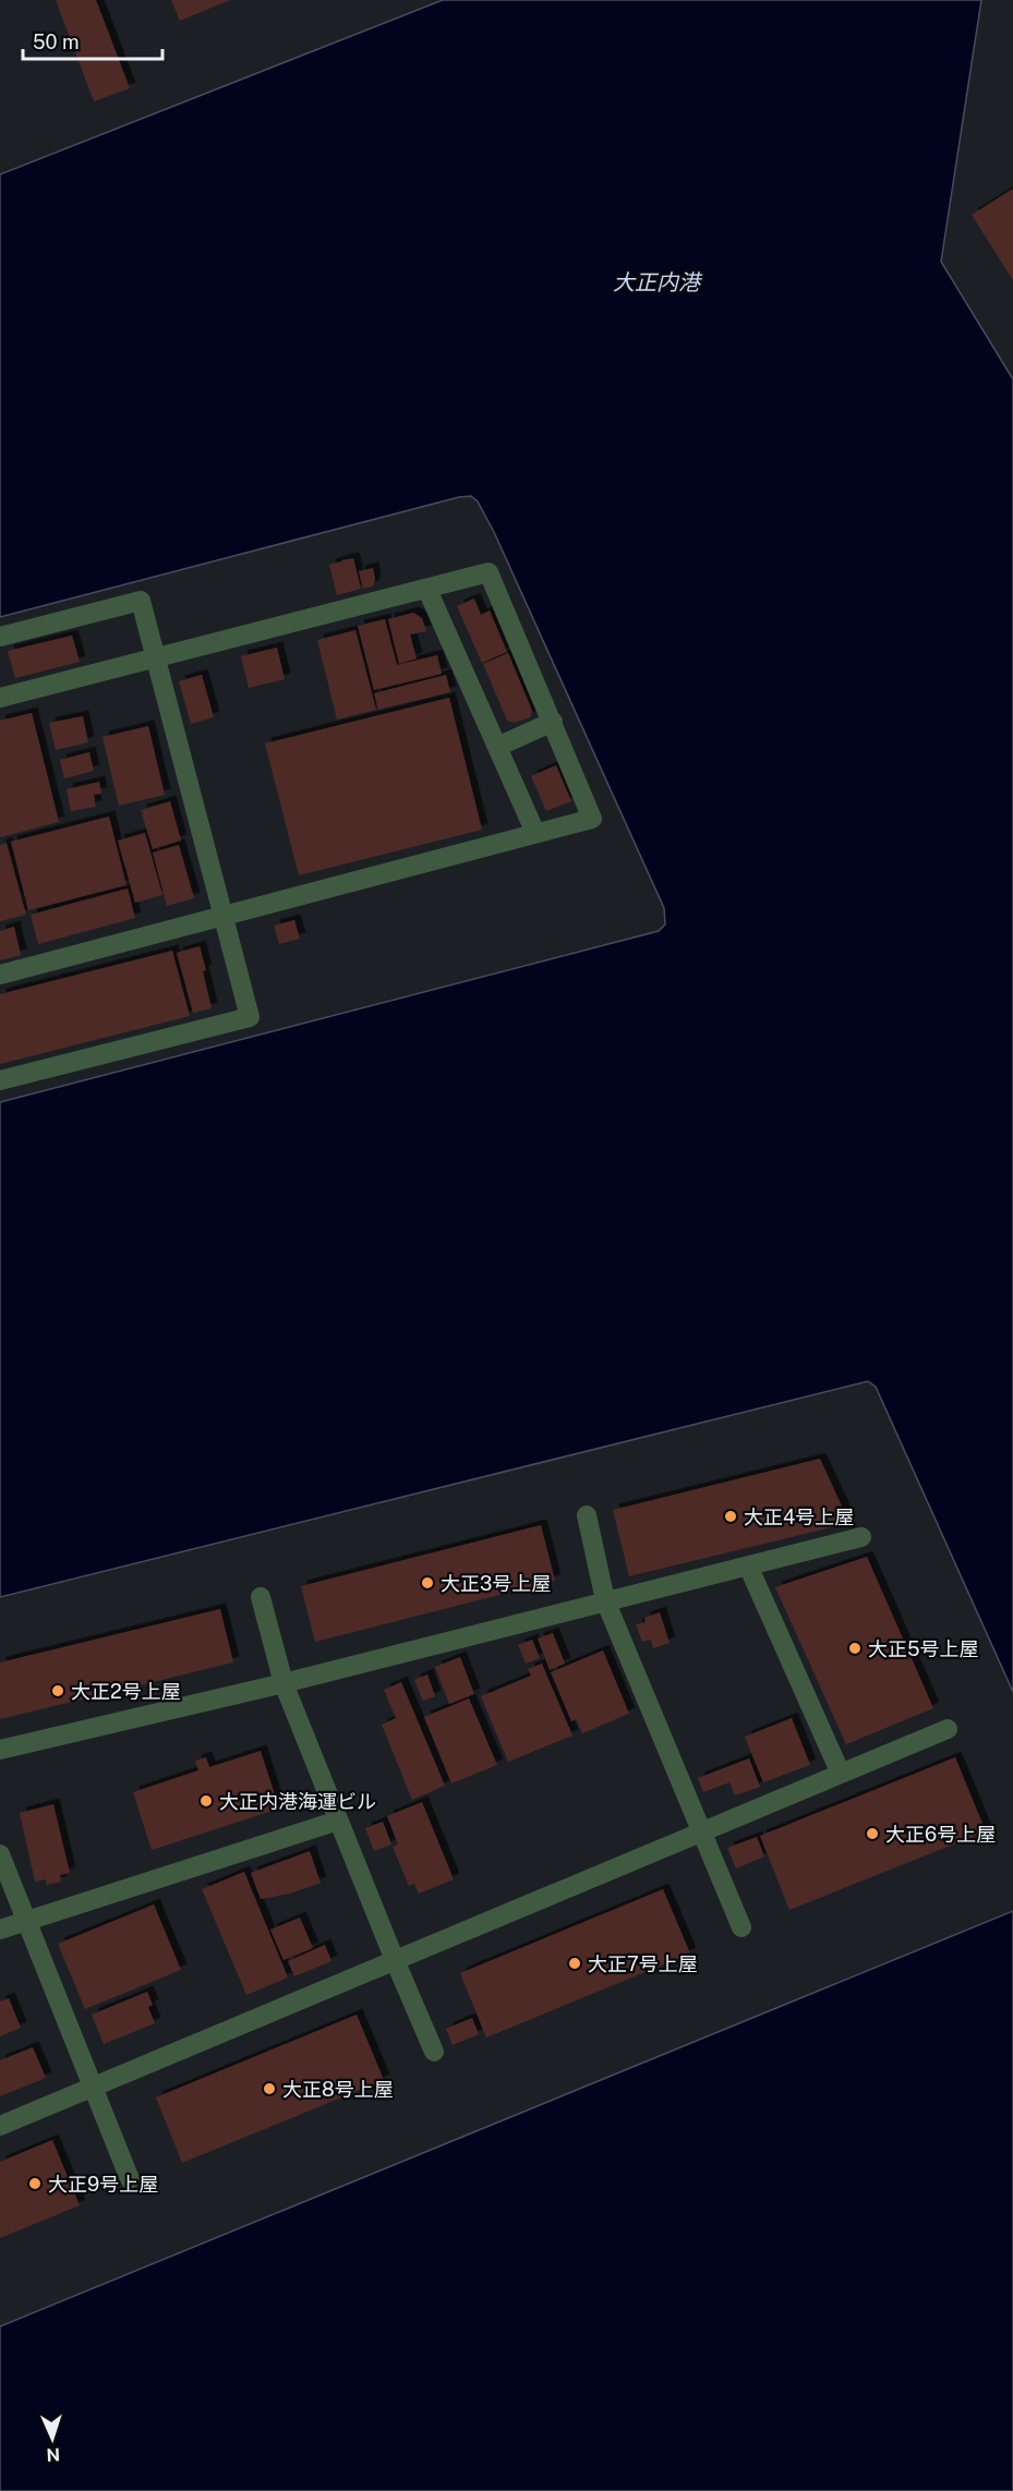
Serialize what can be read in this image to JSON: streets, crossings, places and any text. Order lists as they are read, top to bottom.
{
  "water": ["大正内港"],
  "places": [
    "大正4号上屋",
    "大正3号上屋",
    "大正5号上屋",
    "大正2号上屋",
    "大正内港海運ビル",
    "大正6号上屋",
    "大正7号上屋",
    "大正8号上屋",
    "大正9号上屋"
  ],
  "scale_bar": "50 m",
  "north": "bottom"
}
